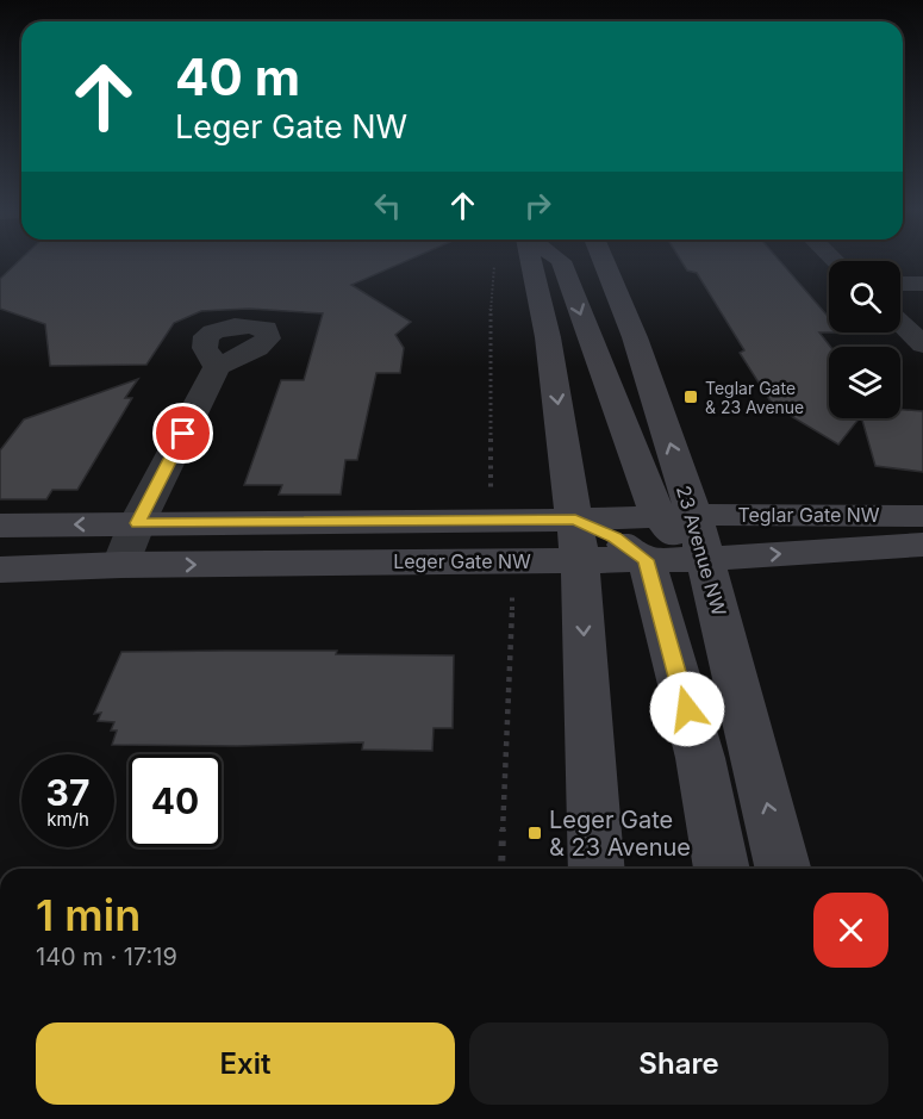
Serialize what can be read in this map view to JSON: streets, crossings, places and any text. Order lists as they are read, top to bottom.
{
  "streets": {
    "street": ["Teglar Gate NW", "23 Avenue NW", "Leger Gate NW"]
  },
  "crossings": [
    ["Teglar Gate NW", "23 Avenue NW"],
    ["Teglar Gate NW", "Leger Gate NW"],
    ["23 Avenue NW", "Leger Gate NW"]
  ],
  "places": {
    "transit": ["Teglar Gate & 23 Avenue", "Leger Gate & 23 Avenue"]
  },
  "page": {
    "turn": ["40 m", "Leger Gate NW"],
    "speed": "37 km/h",
    "limit": "40",
    "heading": ["1 min", "140 m · 17:19"],
    "buttons": ["Exit", "Share"]
  }
}
